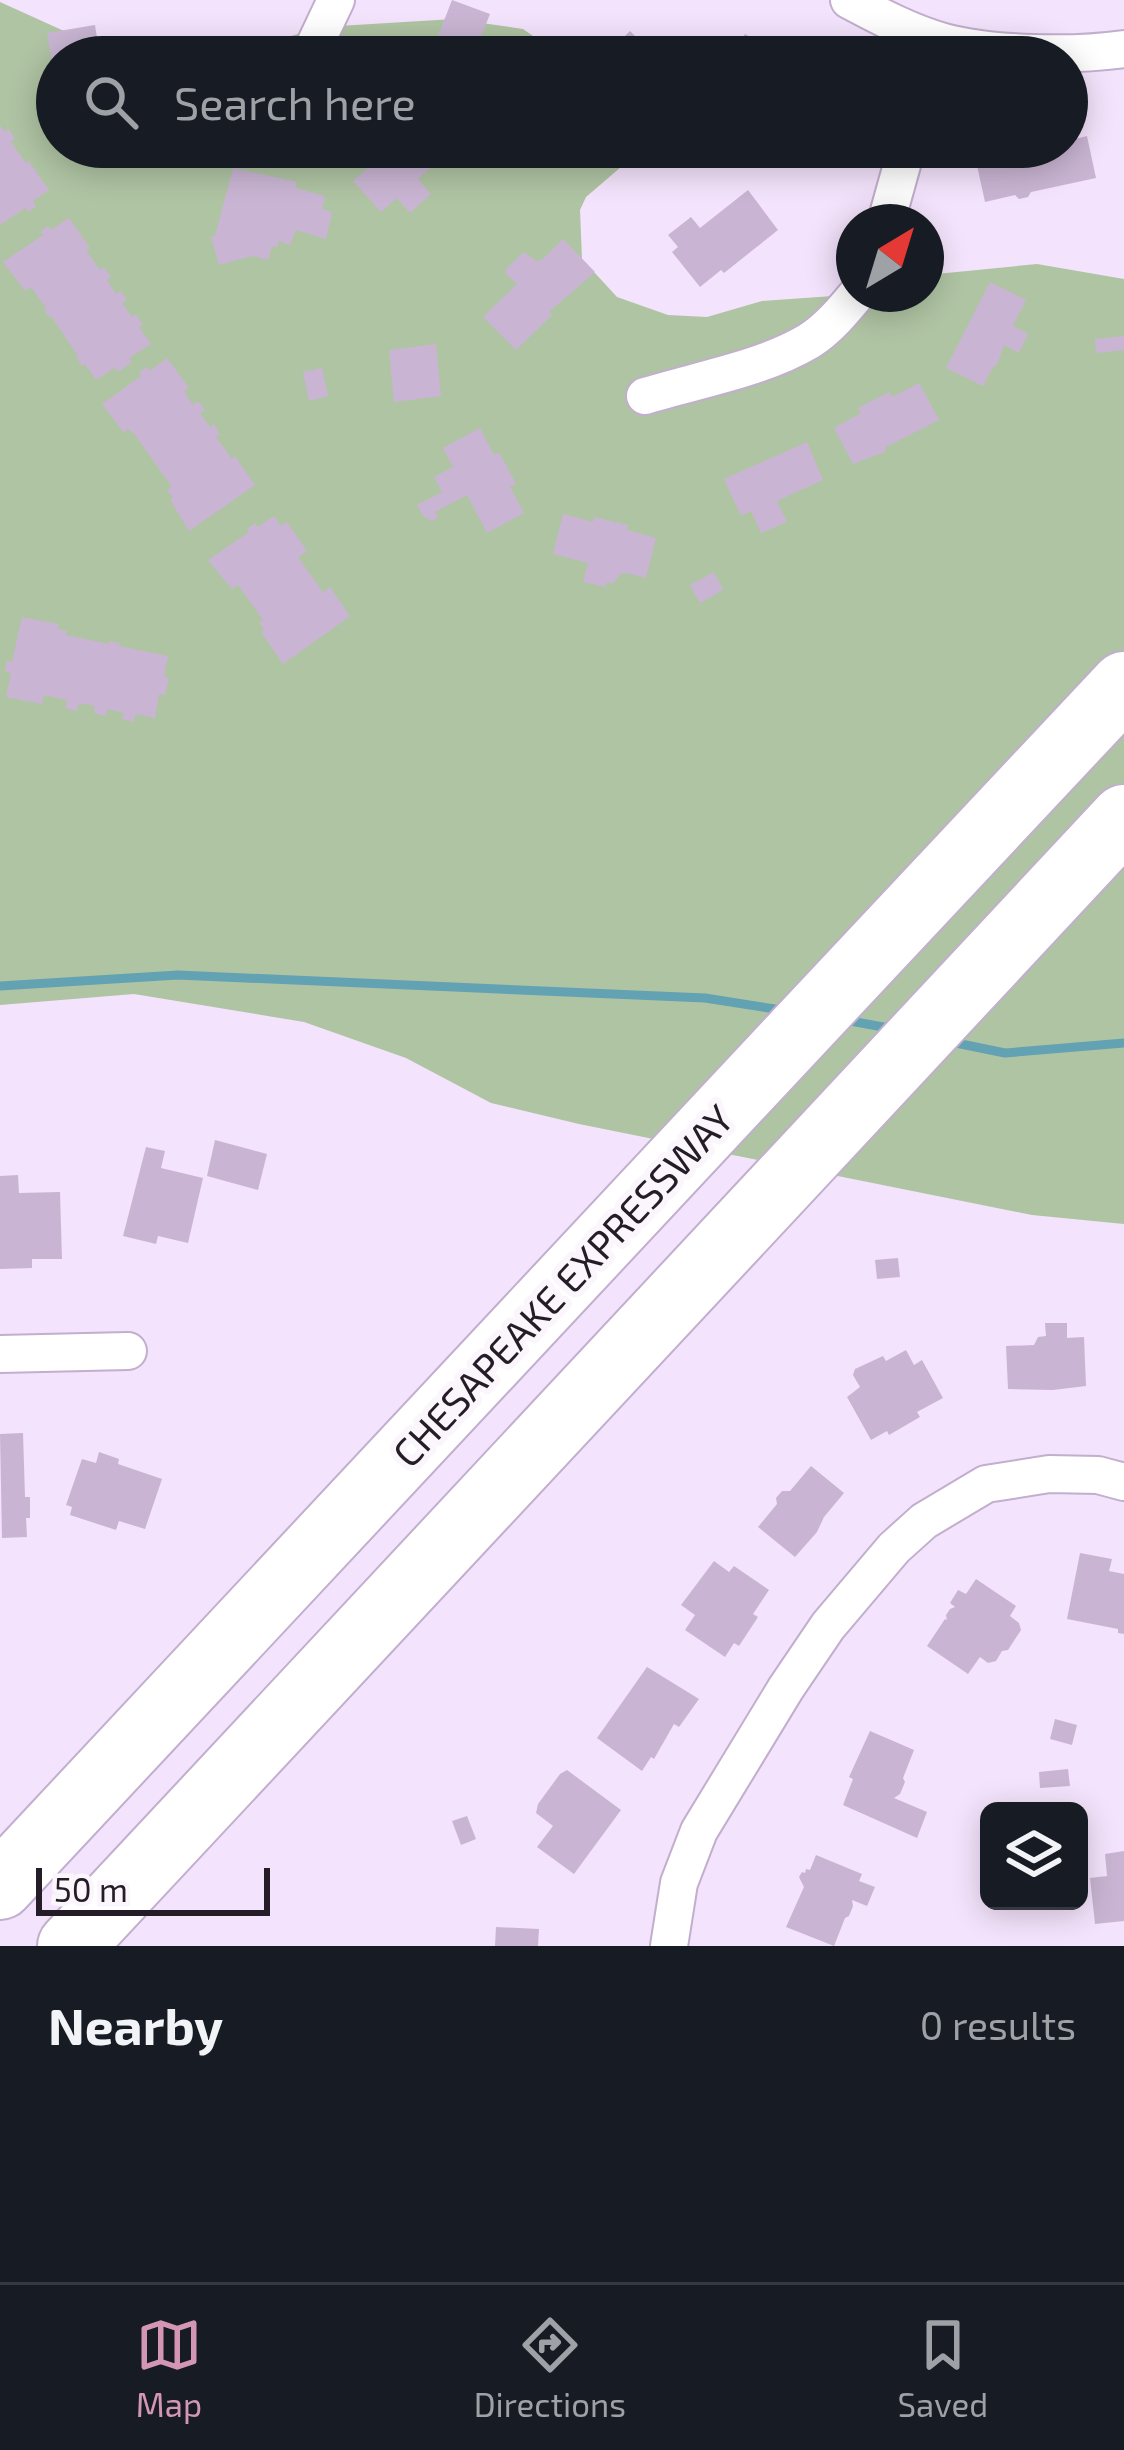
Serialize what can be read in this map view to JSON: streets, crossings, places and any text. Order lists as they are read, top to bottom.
{
  "streets": {
    "highway": ["CHESAPEAKE EXPRESSWAY"]
  },
  "scale_bar": "50 m",
  "north": "top right",
  "page": {
    "search": "Search here",
    "scale": "50 m",
    "heading": ["Nearby", "0 results"],
    "nav": ["Map", "Directions", "Saved"]
  }
}
